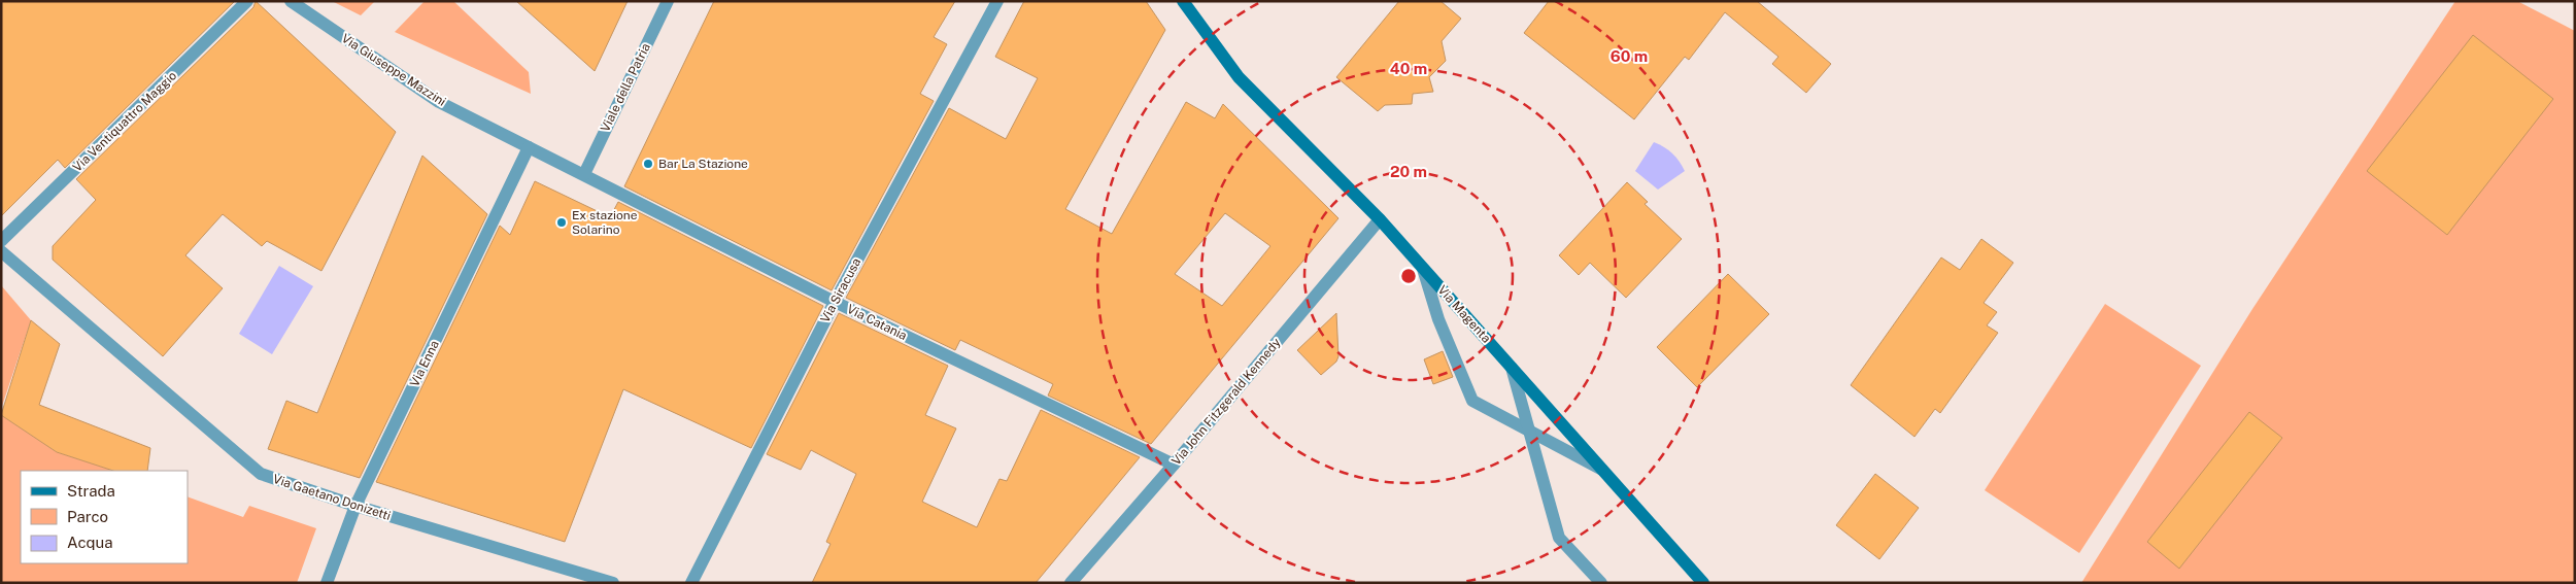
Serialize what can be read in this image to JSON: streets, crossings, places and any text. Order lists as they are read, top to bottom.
{
  "streets": {
    "street": [
      "Via Giuseppe Mazzini",
      "Viale della Patria",
      "Via Ventiquattro Maggio",
      "Via Siracusa",
      "Via Magenta",
      "Via Catania",
      "Via Enna",
      "Via John Fitzgerald Kennedy",
      "Via Gaetano Donizetti"
    ]
  },
  "crossings": [
    ["Via Giuseppe Mazzini", "Viale della Patria"],
    ["Via Giuseppe Mazzini", "Via Catania"],
    ["Via Giuseppe Mazzini", "Via Enna"],
    ["Viale della Patria", "Via Catania"],
    ["Via Siracusa", "Via Catania"],
    ["Via Magenta", "Via John Fitzgerald Kennedy"],
    ["Via Catania", "Via John Fitzgerald Kennedy"],
    ["Via Enna", "Via Gaetano Donizetti"]
  ],
  "places": ["Bar La Stazione", "Ex stazione Solarino"],
  "legend": ["Strada", "Parco", "Acqua"],
  "rings": ["60 m", "40 m", "20 m"]
}
